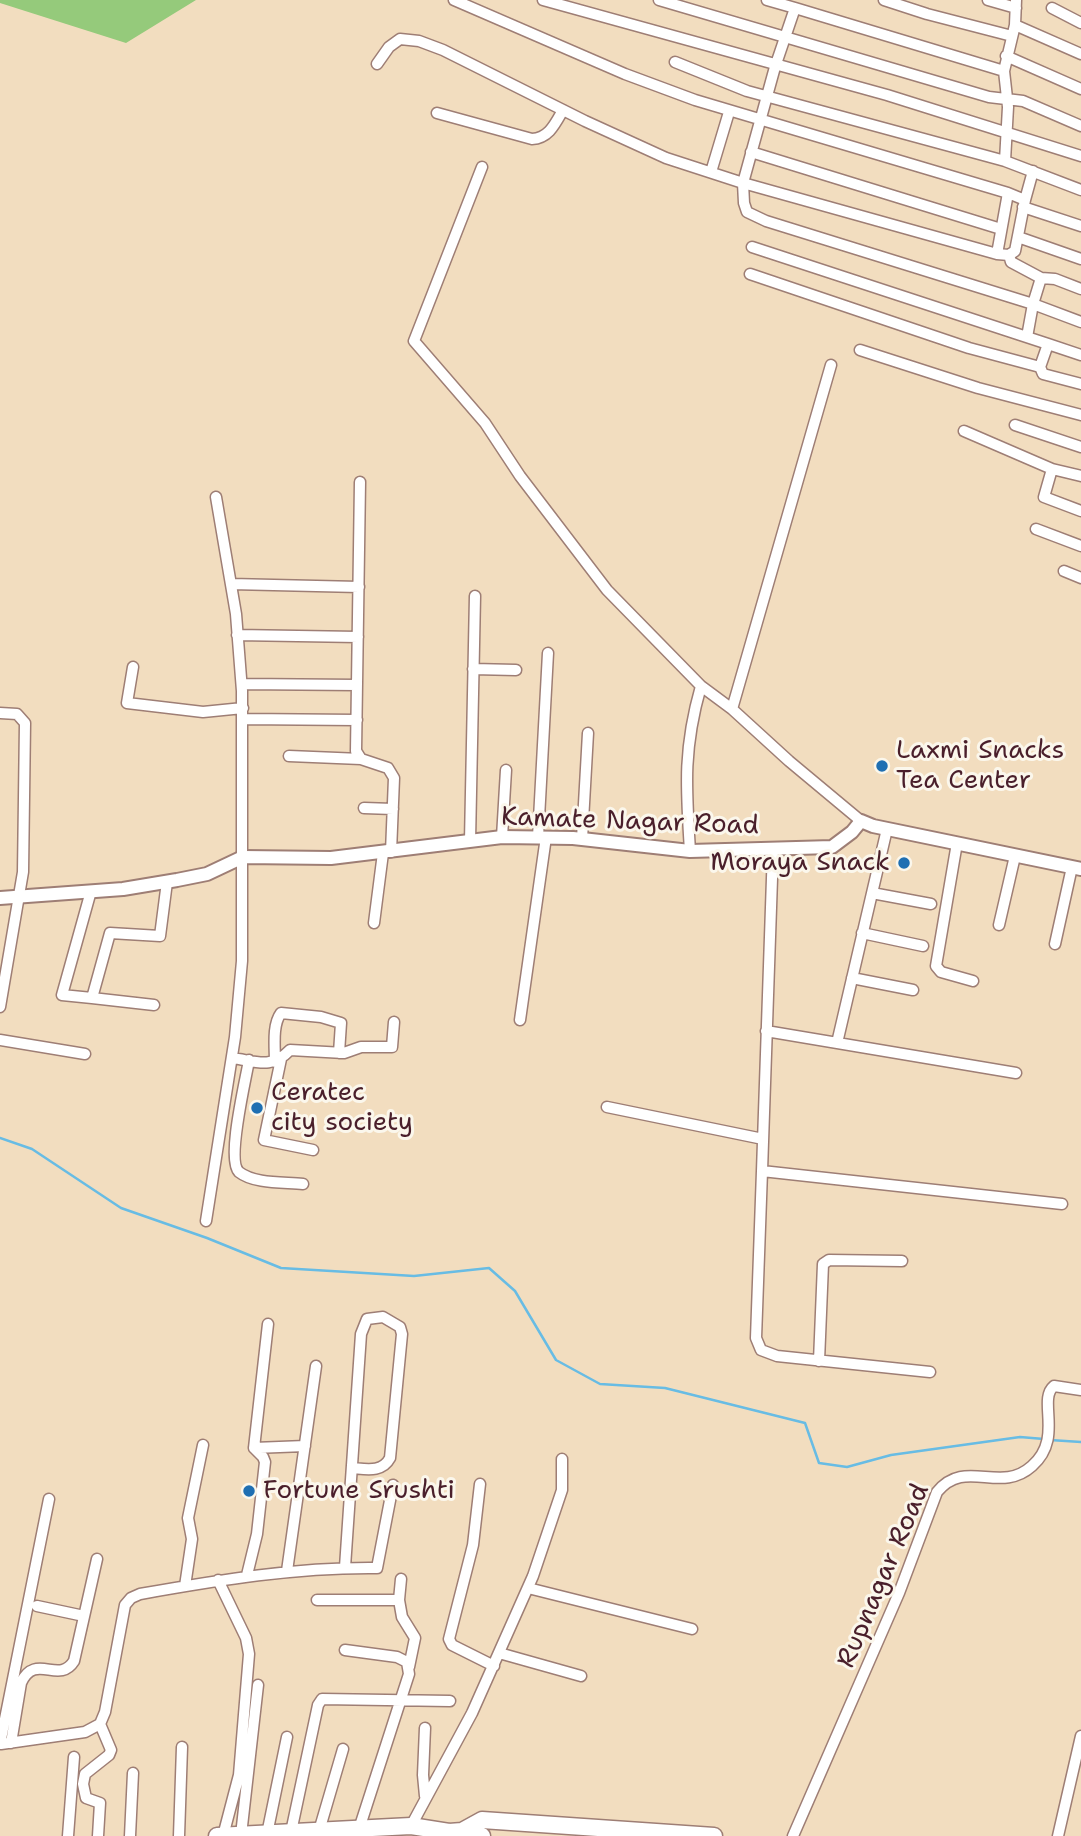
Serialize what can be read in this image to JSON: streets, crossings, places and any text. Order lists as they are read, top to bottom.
{
  "streets": {
    "street": ["Kamate Nagar Road", "Rupnagar Road"]
  },
  "places": [
    "Laxmi Snacks Tea Center",
    "Moraya Snack",
    "Ceratec city society",
    "Fortune Srushti"
  ]
}
